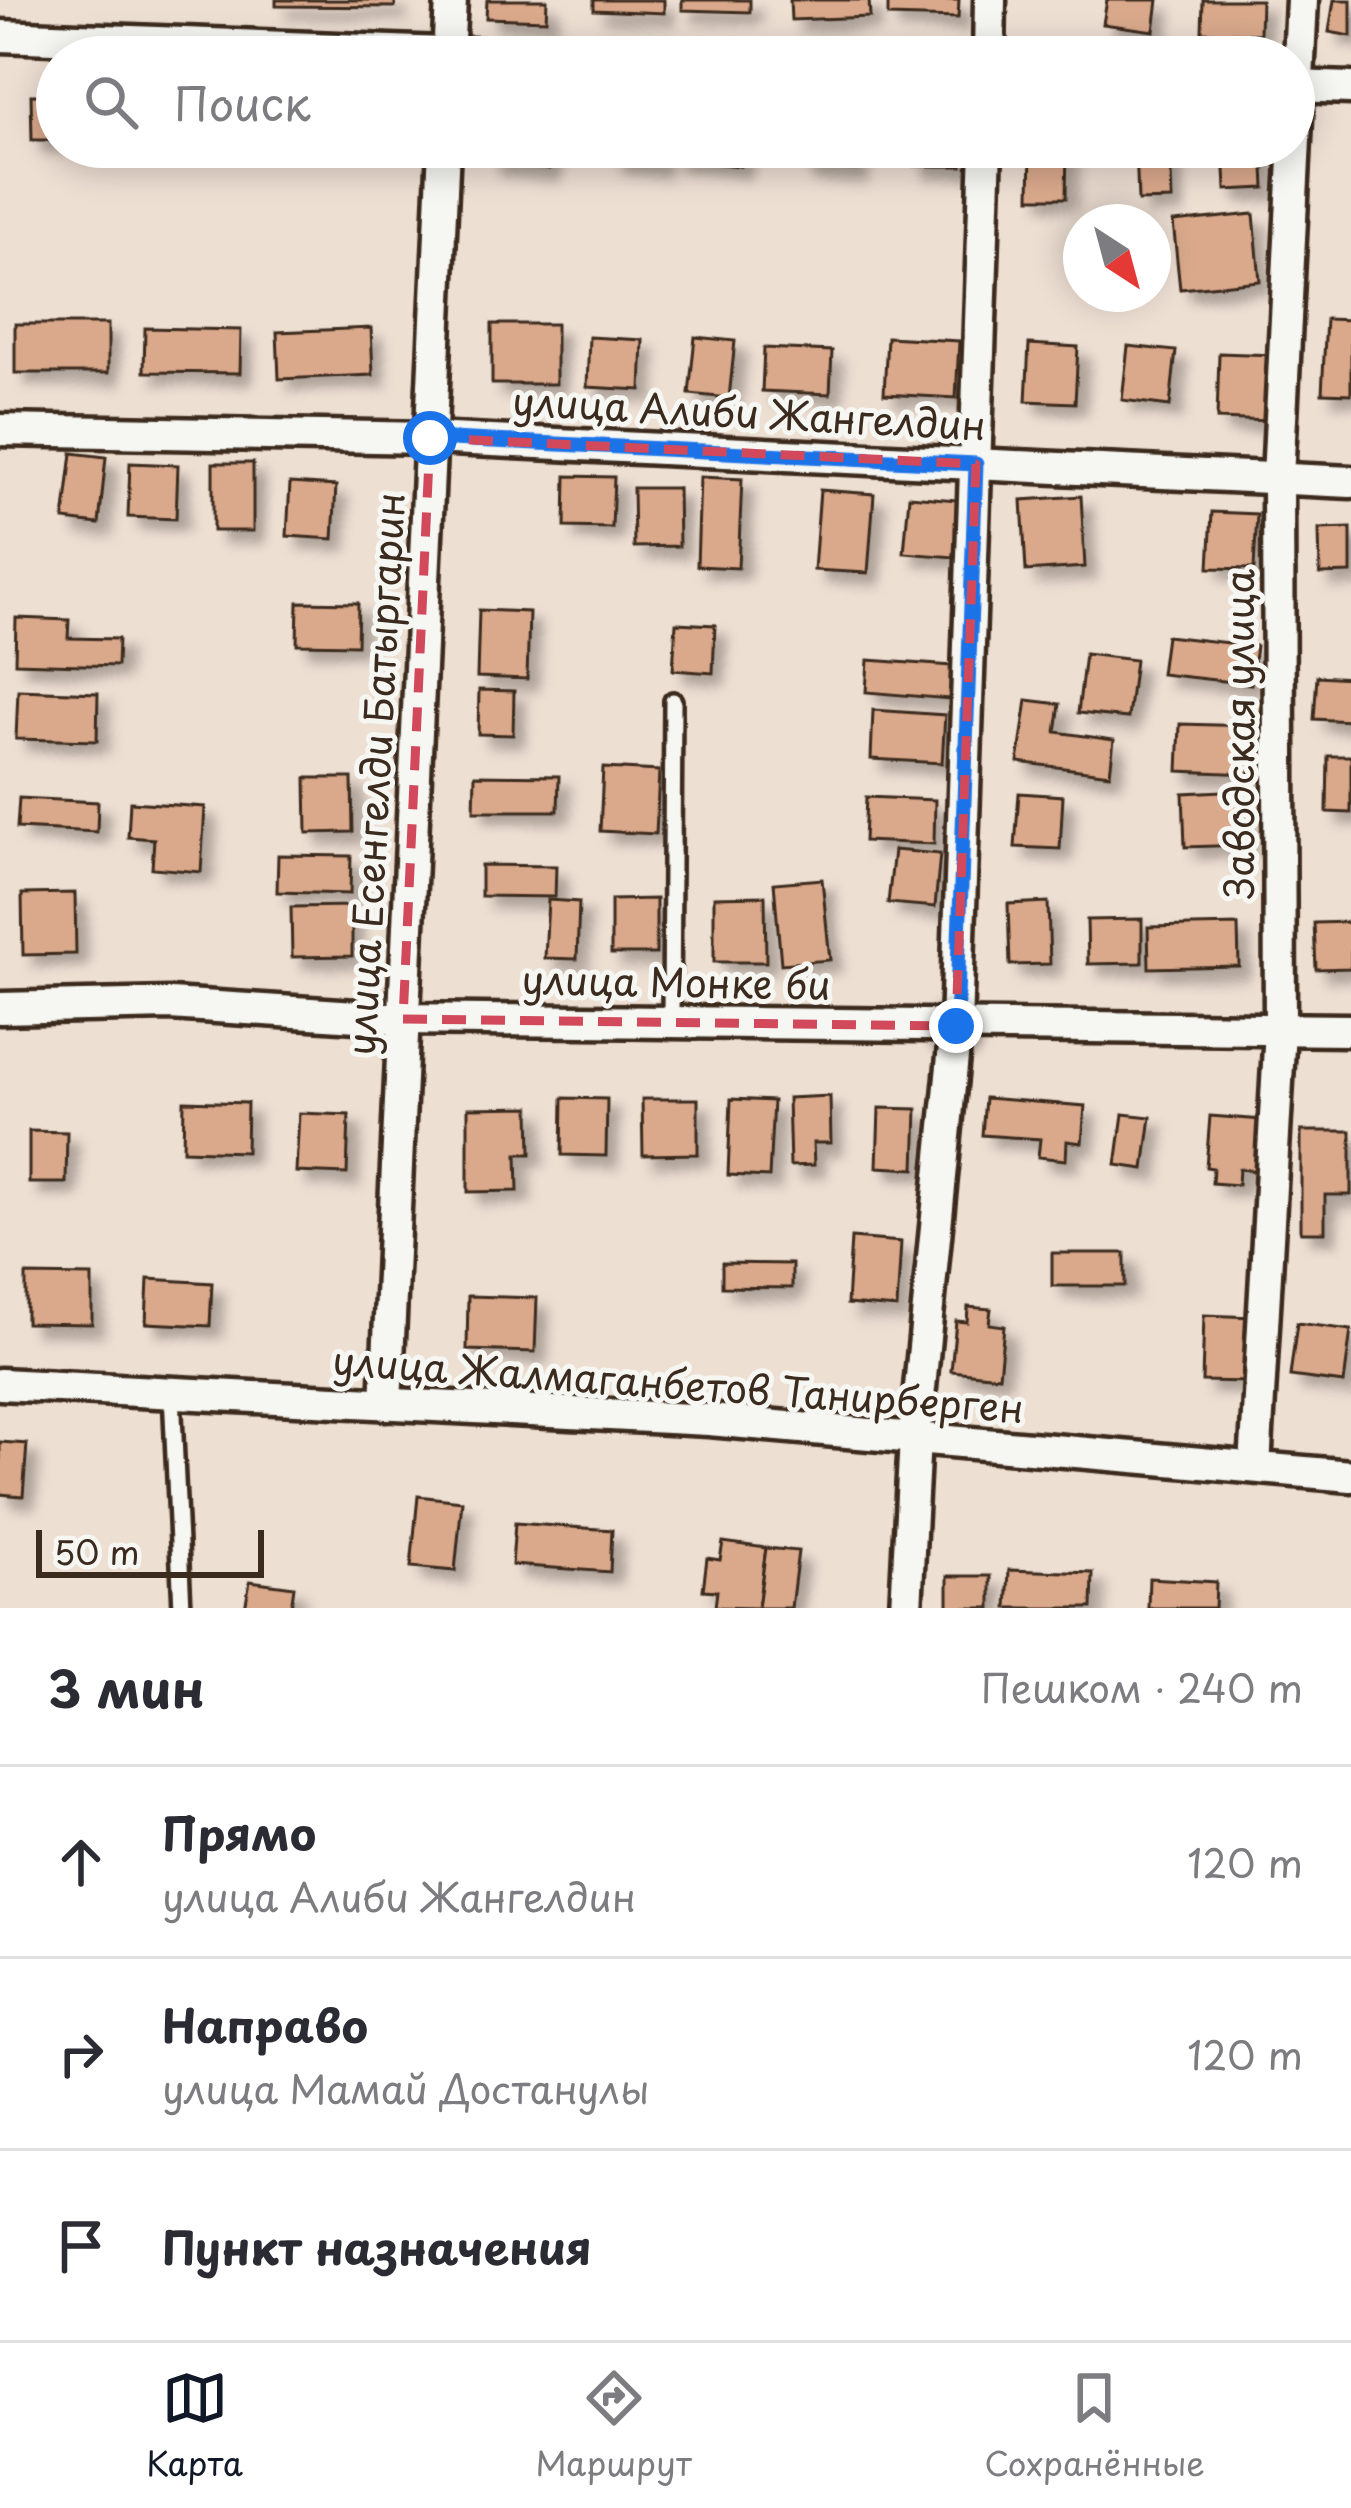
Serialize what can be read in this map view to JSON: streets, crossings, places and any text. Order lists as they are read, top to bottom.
{
  "streets": {
    "street": [
      "улица Алиби Жангелдин",
      "Заводская улица",
      "улица Есенгелди Батыргарин",
      "улица Монке би",
      "улица Жалмаганбетов Танирберген"
    ]
  },
  "crossings": [
    ["улица Алиби Жангелдин", "Заводская улица"],
    ["улица Алиби Жангелдин", "улица Есенгелди Батыргарин"],
    ["Заводская улица", "улица Монке би"],
    ["Заводская улица", "улица Жалмаганбетов Танирберген"],
    ["улица Есенгелди Батыргарин", "улица Монке би"],
    ["улица Есенгелди Батыргарин", "улица Жалмаганбетов Танирберген"]
  ],
  "scale_bar": "50 m",
  "north": "bottom right",
  "page": {
    "search": "Поиск",
    "scale": "50 m",
    "heading": ["3 мин", "Пешком · 240 m"],
    "list": [
      ["Прямо", "улица Алиби Жангелдин", "120 m"],
      ["Направо", "улица Мамай Достанулы", "120 m"],
      "Пункт назначения"
    ],
    "nav": ["Карта", "Маршрут", "Сохранённые"]
  }
}
